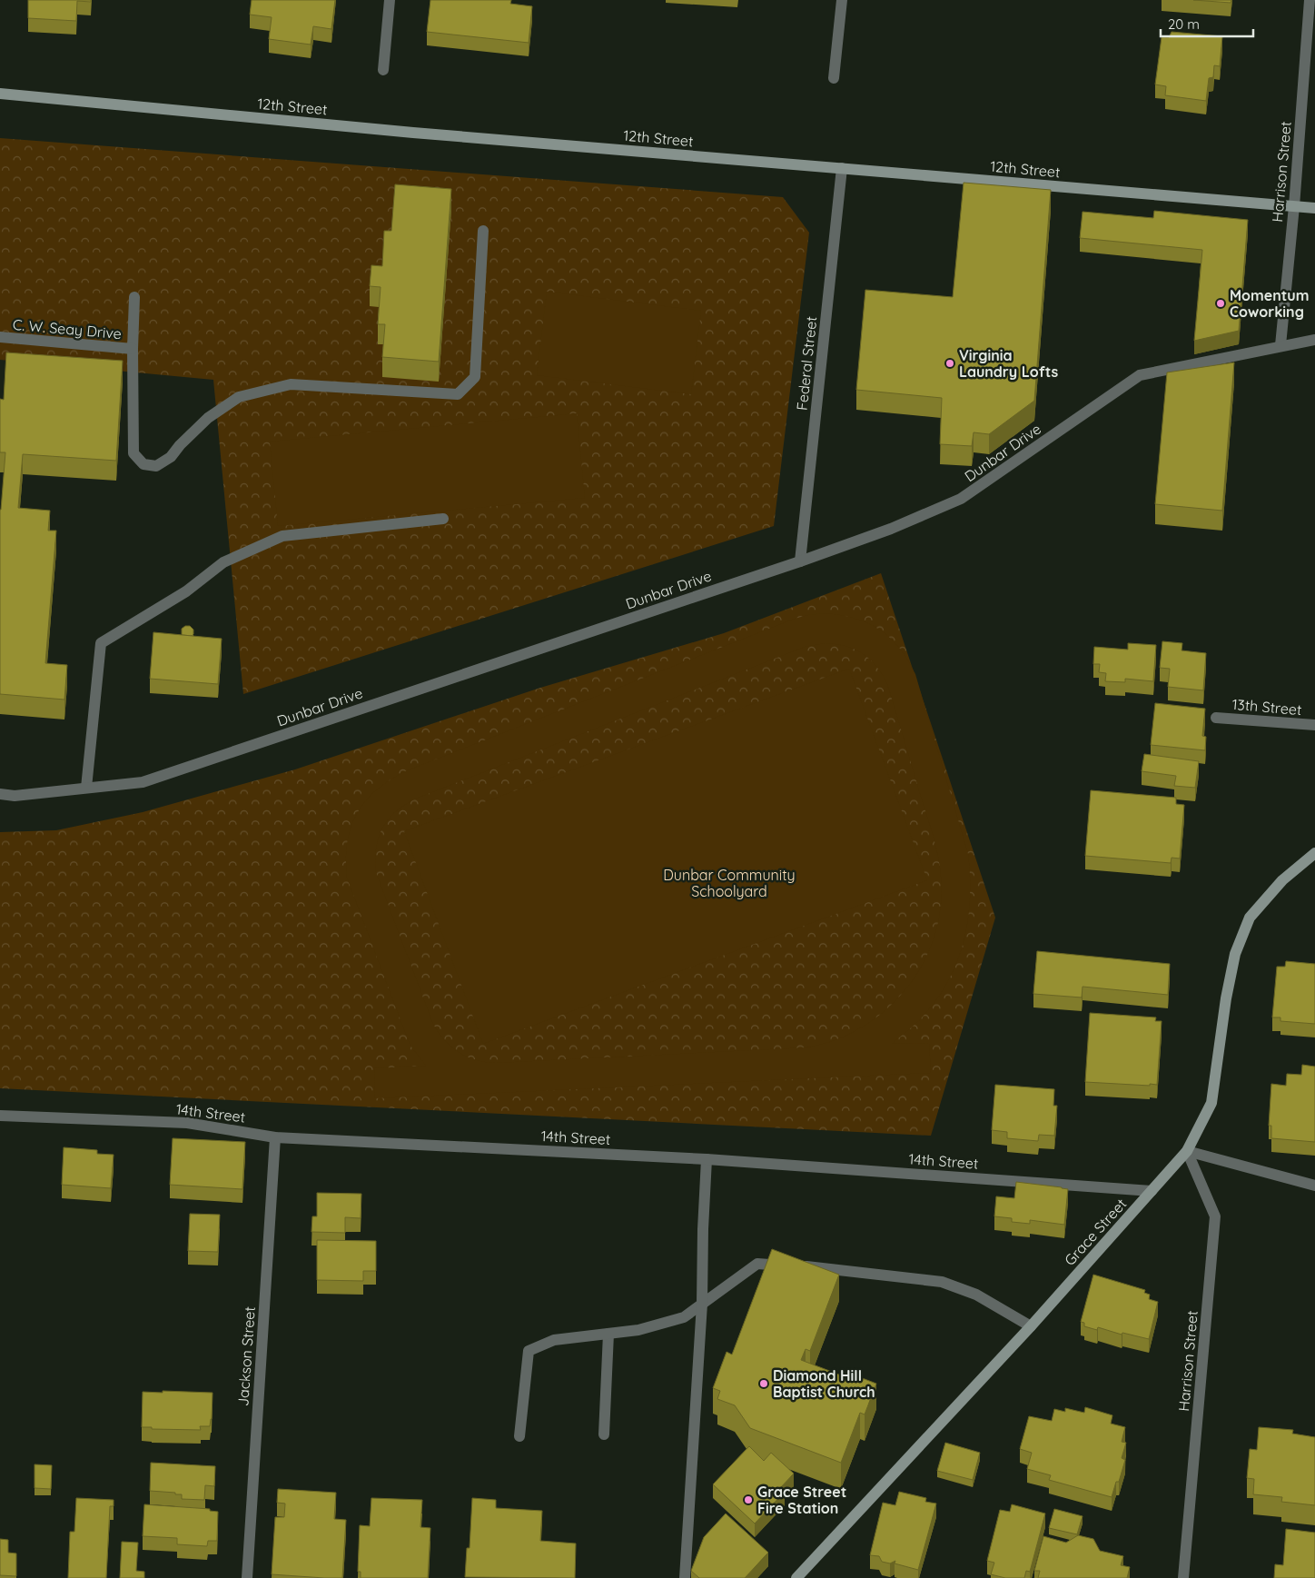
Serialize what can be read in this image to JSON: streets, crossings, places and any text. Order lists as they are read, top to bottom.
{
  "streets": {
    "main road": ["12th Street", "Grace Street"],
    "street": [
      "Harrison Street",
      "C. W. Seay Drive",
      "Federal Street",
      "Dunbar Drive",
      "13th Street",
      "14th Street",
      "Jackson Street"
    ]
  },
  "crossings": [
    ["12th Street", "Harrison Street"],
    ["12th Street", "Federal Street"],
    ["Harrison Street", "Dunbar Drive"],
    ["Harrison Street", "Grace Street"],
    ["Federal Street", "Dunbar Drive"],
    ["14th Street", "Grace Street"],
    ["14th Street", "Jackson Street"]
  ],
  "parks": ["Dunbar Community Schoolyard"],
  "places": [
    "Momentum Coworking",
    "Virginia Laundry Lofts",
    "Diamond Hill Baptist Church",
    "Grace Street Fire Station"
  ],
  "scale_bar": "20 m"
}
